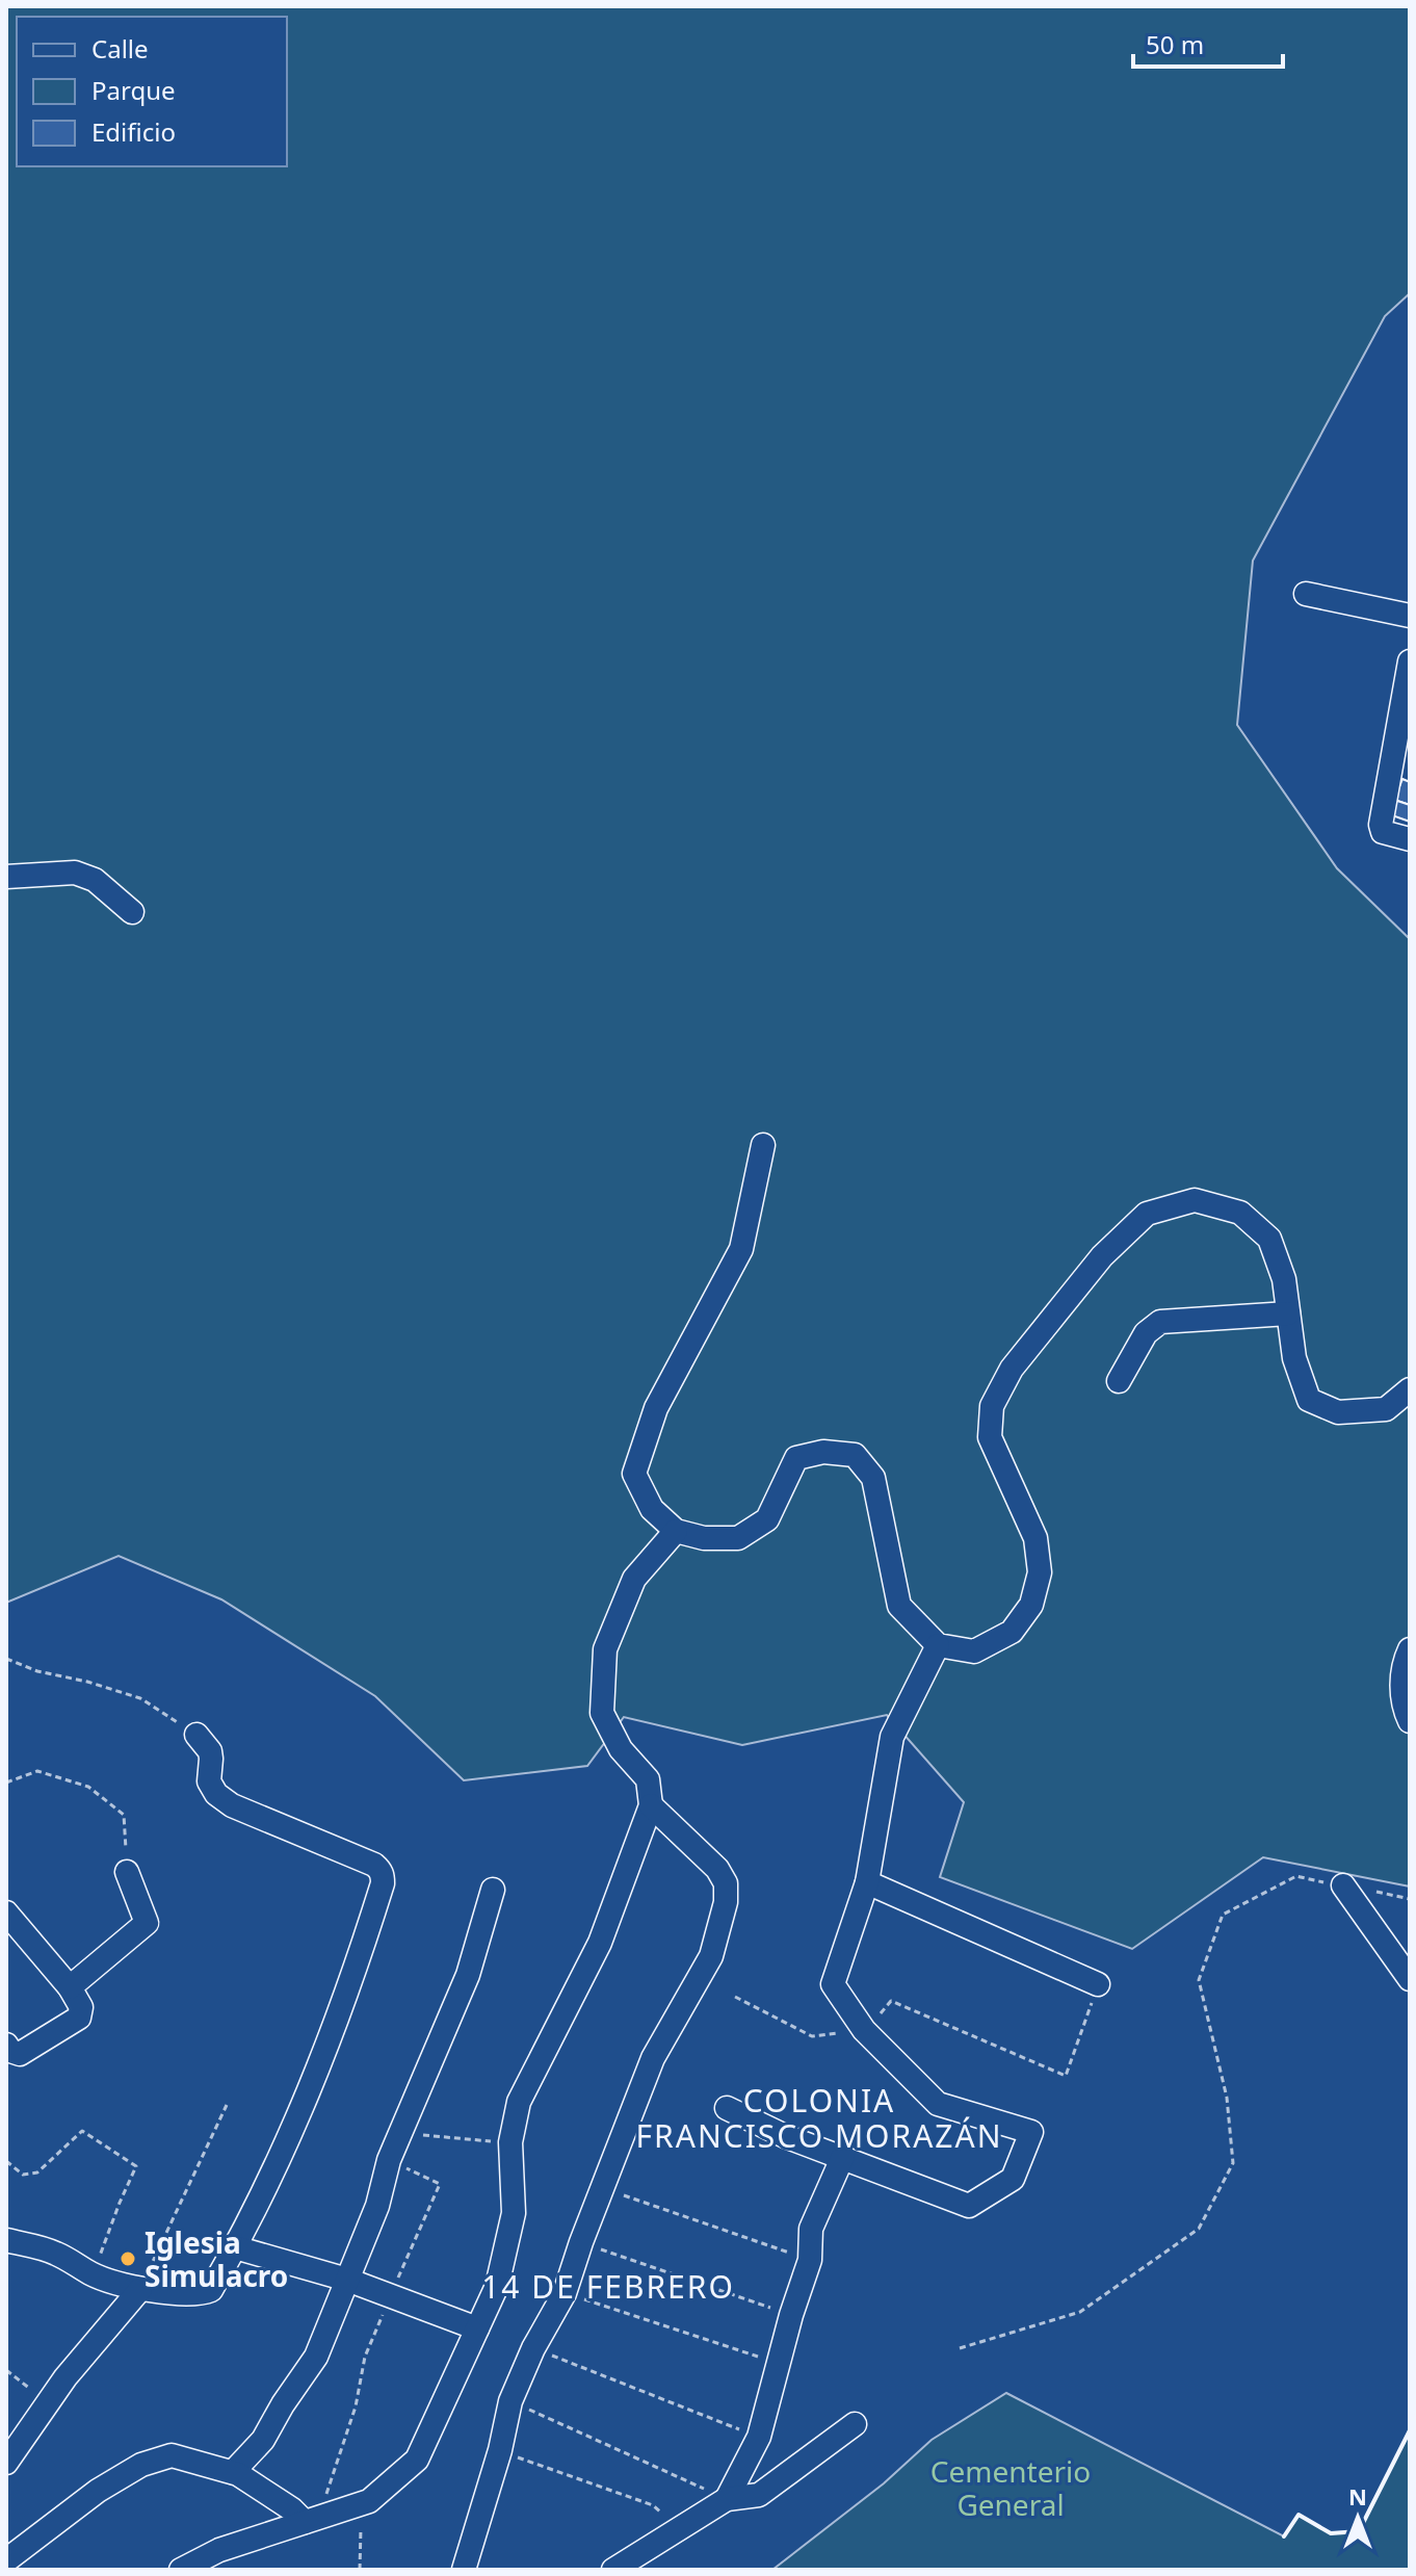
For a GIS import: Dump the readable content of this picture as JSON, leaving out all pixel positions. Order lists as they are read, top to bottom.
{
  "districts": ["COLONIA FRANCISCO MORAZÁN", "14 DE FEBRERO"],
  "parks": ["Cementerio General"],
  "places": ["Iglesia Simulacro"],
  "legend": ["Calle", "Parque", "Edificio"],
  "scale_bar": "50 m",
  "north": "top"
}
